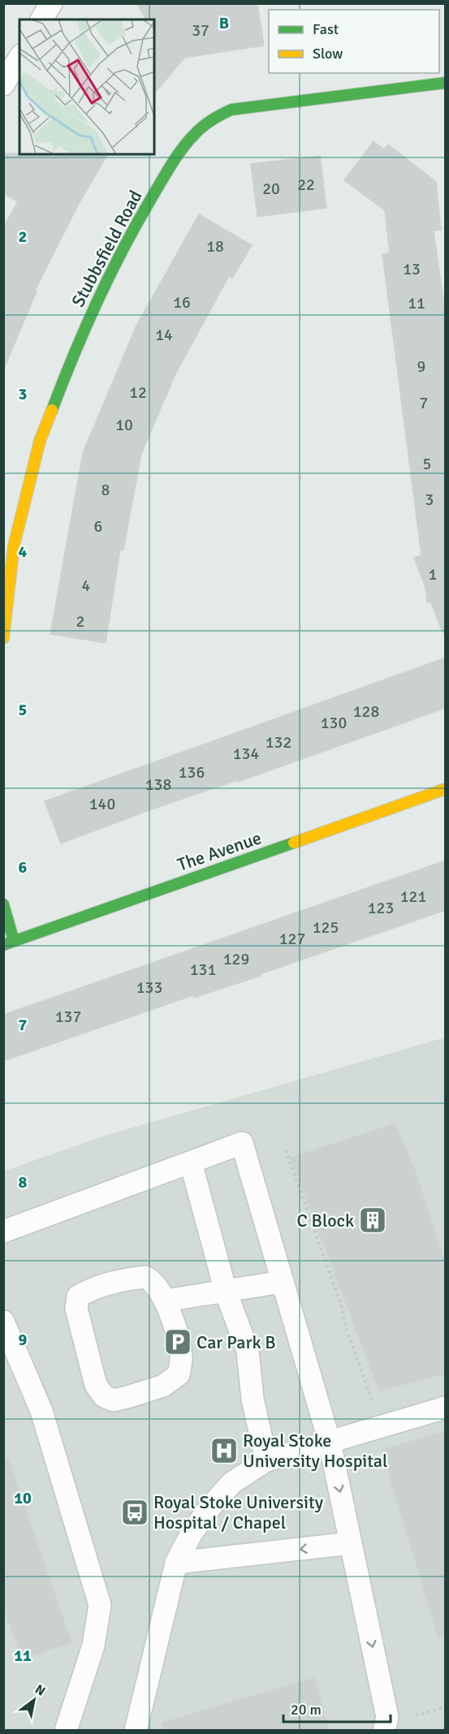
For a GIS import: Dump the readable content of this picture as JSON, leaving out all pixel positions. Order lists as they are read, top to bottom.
{
  "streets": {
    "street": ["Stubbsfield Road", "The Avenue"]
  },
  "places": {
    "building": ["C Block"],
    "parking": ["Car Park B"],
    "hospital": ["Royal Stoke University Hospital"],
    "bus stop": ["Royal Stoke University Hospital / Chapel"]
  },
  "house_numbers": [
    "37",
    "22",
    "20",
    "18",
    "13",
    "16",
    "11",
    "14",
    "9",
    "12",
    "7",
    "10",
    "5",
    "8",
    "3",
    "6",
    "1",
    "4",
    "2",
    "128",
    "130",
    "132",
    "134",
    "136",
    "138",
    "140",
    "121",
    "123",
    "125",
    "127",
    "129",
    "131",
    "133",
    "137"
  ],
  "legend": ["Fast", "Slow"],
  "scale_bar": "20 m",
  "north": "top right",
  "grid": {
    "columns": ["B"],
    "rows": [
      "2",
      "3",
      "4",
      "5",
      "6",
      "7",
      "8",
      "9",
      "10",
      "11"
    ]
  }
}
